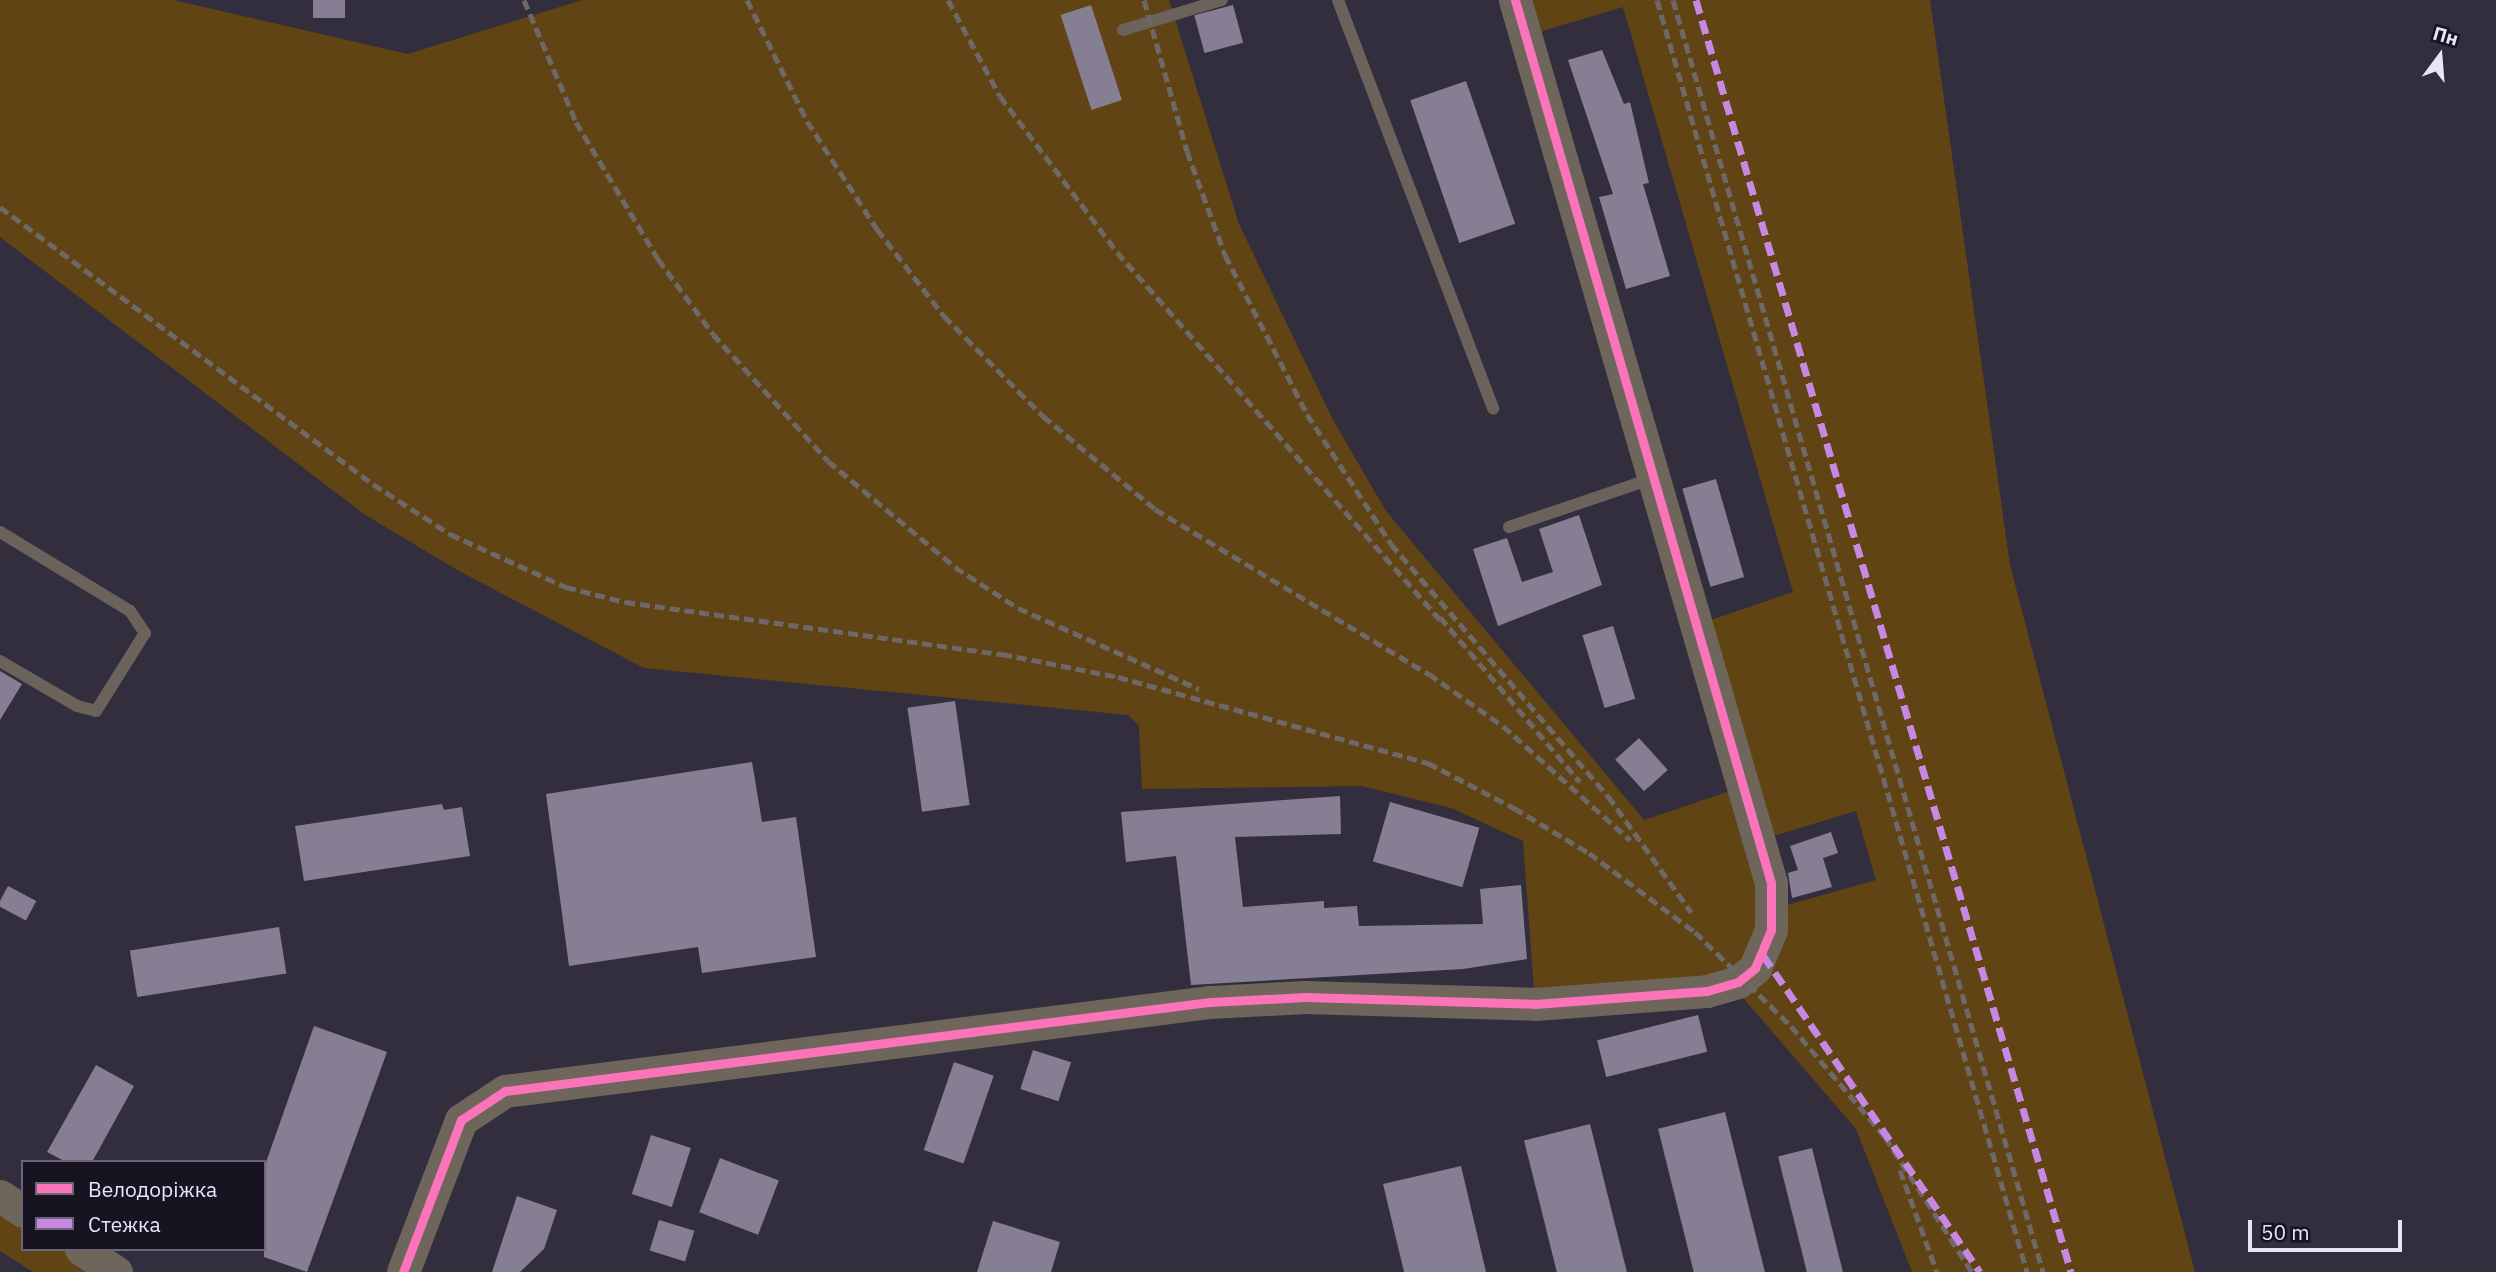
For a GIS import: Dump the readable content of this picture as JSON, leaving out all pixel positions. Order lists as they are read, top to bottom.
{
  "legend": ["Велодоріжка", "Стежка"],
  "scale_bar": "50 m",
  "north": "top"
}
